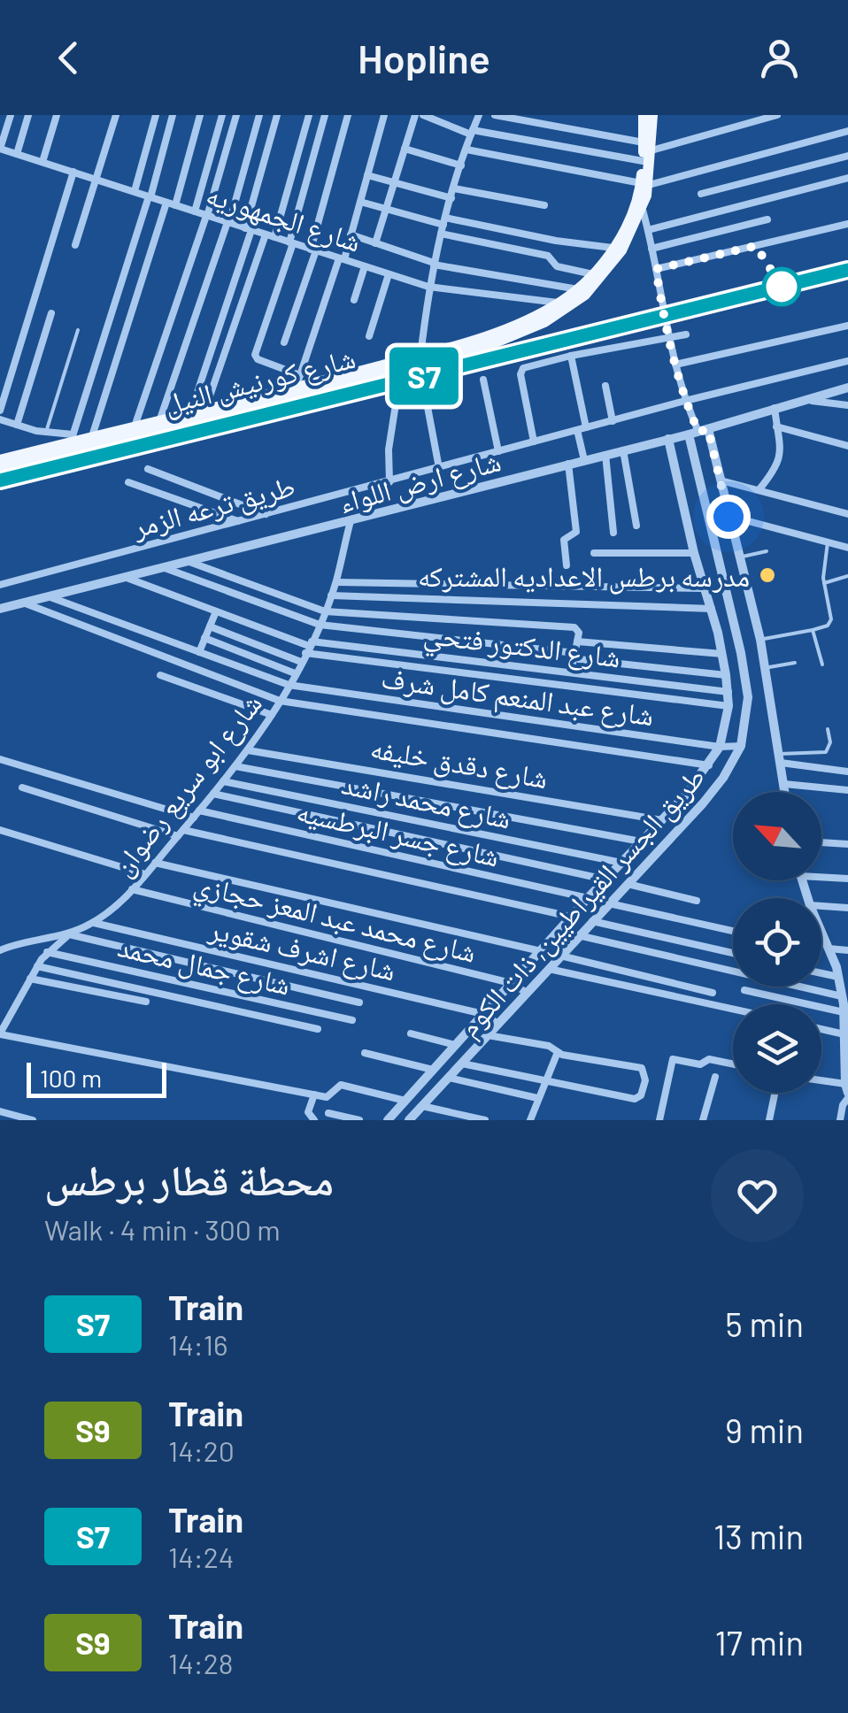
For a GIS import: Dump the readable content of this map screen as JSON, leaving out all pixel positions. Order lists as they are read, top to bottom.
{
  "streets": {
    "main road": ["شارع كورنيش النيل"],
    "street": [
      "شارع الجمهوريه",
      "شارع ارض اللواء",
      "طريق ترعه الزمر",
      "شارع الدكتور فتحي",
      "شارع عبد المنعم كامل شرف",
      "شارع دقدق خليفه",
      "شارع ابو سريع رضوان",
      "شارع محمد راشد",
      "شارع جسر البرطسيه",
      "طريق الجسر القيراطيين, ذات الكوم",
      "شارع محمد عبد المعز حجازي",
      "شارع اشرف شقوير",
      "شارع جمال محمد"
    ]
  },
  "crossings": [
    ["شارع الجمهوريه", "شارع كورنيش النيل"],
    ["شارع ارض اللواء", "شارع عبد المنعم كامل شرف"],
    ["شارع ارض اللواء", "شارع ابو سريع رضوان"],
    ["شارع ارض اللواء", "طريق الجسر القيراطيين, ذات الكوم"],
    ["شارع الدكتور فتحي", "شارع ابو سريع رضوان"],
    ["شارع الدكتور فتحي", "طريق الجسر القيراطيين, ذات الكوم"],
    ["شارع عبد المنعم كامل شرف", "شارع ابو سريع رضوان"],
    ["شارع عبد المنعم كامل شرف", "طريق الجسر القيراطيين, ذات الكوم"],
    ["شارع دقدق خليفه", "شارع ابو سريع رضوان"],
    ["شارع دقدق خليفه", "طريق الجسر القيراطيين, ذات الكوم"],
    ["شارع ابو سريع رضوان", "شارع محمد راشد"],
    ["شارع ابو سريع رضوان", "شارع جسر البرطسيه"],
    ["شارع ابو سريع رضوان", "شارع محمد عبد المعز حجازي"],
    ["شارع ابو سريع رضوان", "شارع اشرف شقوير"],
    ["شارع محمد راشد", "طريق الجسر القيراطيين, ذات الكوم"],
    ["شارع جسر البرطسيه", "طريق الجسر القيراطيين, ذات الكوم"],
    ["طريق الجسر القيراطيين, ذات الكوم", "شارع محمد عبد المعز حجازي"],
    ["طريق الجسر القيراطيين, ذات الكوم", "شارع اشرف شقوير"]
  ],
  "places": ["مدرسه برطس الاعداديه المشتركه"],
  "scale_bar": "100 m",
  "north": "top left",
  "page": {
    "header": "Hopline",
    "on_map": "S7",
    "scale": "100 m",
    "heading": ["محطة قطار برطس", "Walk · 4 min · 300 m"],
    "list": [
      {
        "mark": "S7",
        "name": "Train",
        "note": "14:16",
        "value": "5 min"
      },
      {
        "mark": "S9",
        "name": "Train",
        "note": "14:20",
        "value": "9 min"
      },
      {
        "mark": "S7",
        "name": "Train",
        "note": "14:24",
        "value": "13 min"
      },
      {
        "mark": "S9",
        "name": "Train",
        "note": "14:28",
        "value": "17 min"
      }
    ]
  }
}
